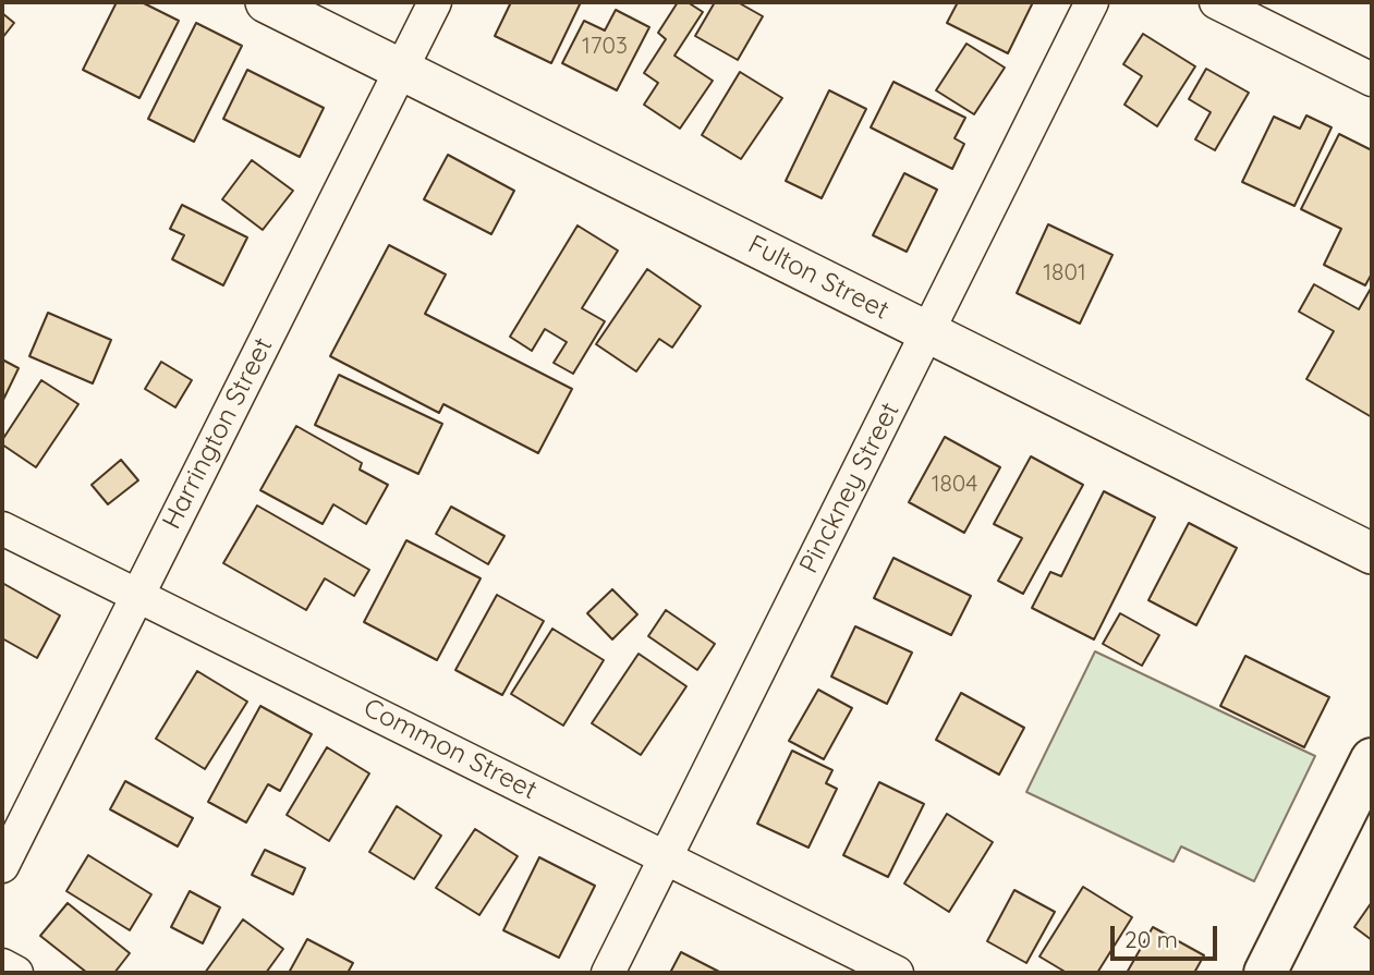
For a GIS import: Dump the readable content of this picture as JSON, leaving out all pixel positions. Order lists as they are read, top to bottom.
{
  "streets": {
    "street": [
      "Fulton Street",
      "Harrington Street",
      "Pinckney Street",
      "Common Street"
    ]
  },
  "crossings": [
    ["Fulton Street", "Harrington Street"],
    ["Fulton Street", "Pinckney Street"],
    ["Harrington Street", "Common Street"],
    ["Pinckney Street", "Common Street"]
  ],
  "house_numbers": ["1703", "1801", "1804"],
  "scale_bar": "20 m"
}
